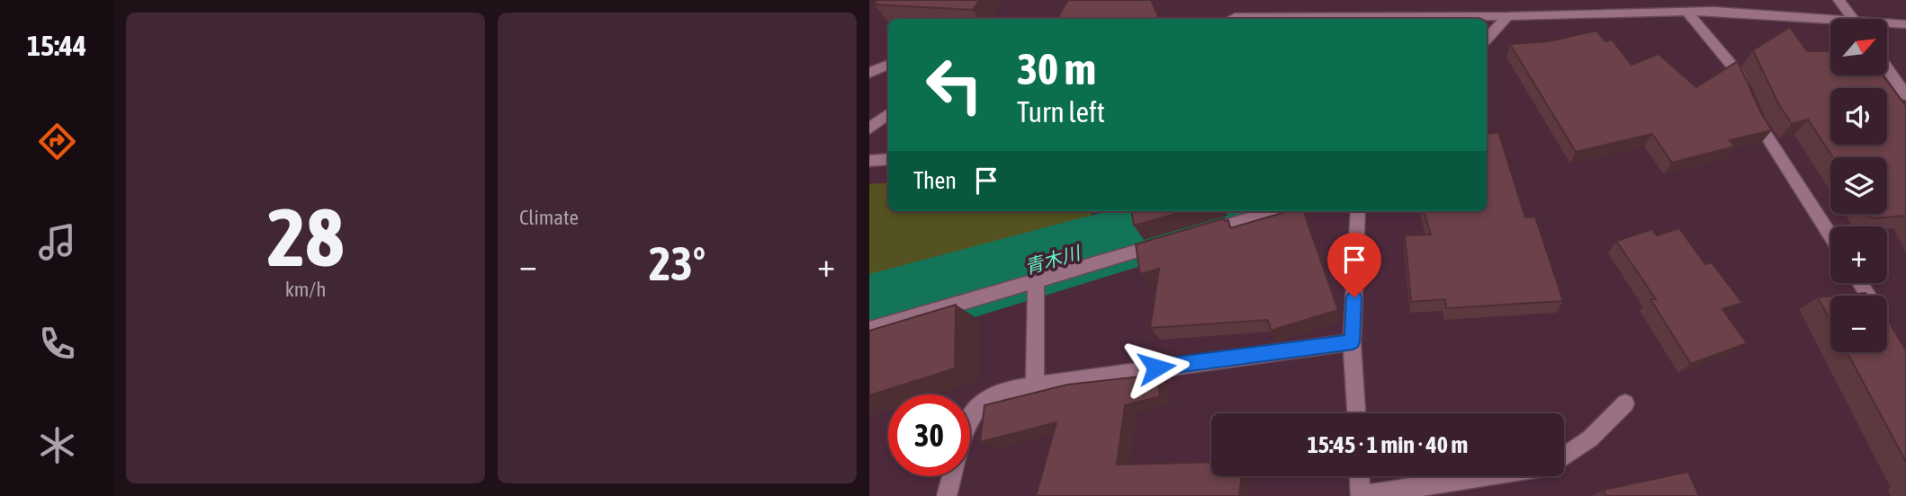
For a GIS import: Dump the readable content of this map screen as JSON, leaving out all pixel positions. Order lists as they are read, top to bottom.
{
  "water": ["青木川"],
  "north": "top right",
  "page": {
    "tabs": "15:44",
    "tile": [
      ["28", "km/h"],
      "Climate"
    ],
    "map_buttons": ["+", "−"],
    "turn": ["30 m", "Turn left"],
    "then": "Then",
    "heat": ["−", "23°", "+"],
    "limit": "30",
    "trip": "15:45 · 1 min · 40 m"
  }
}
